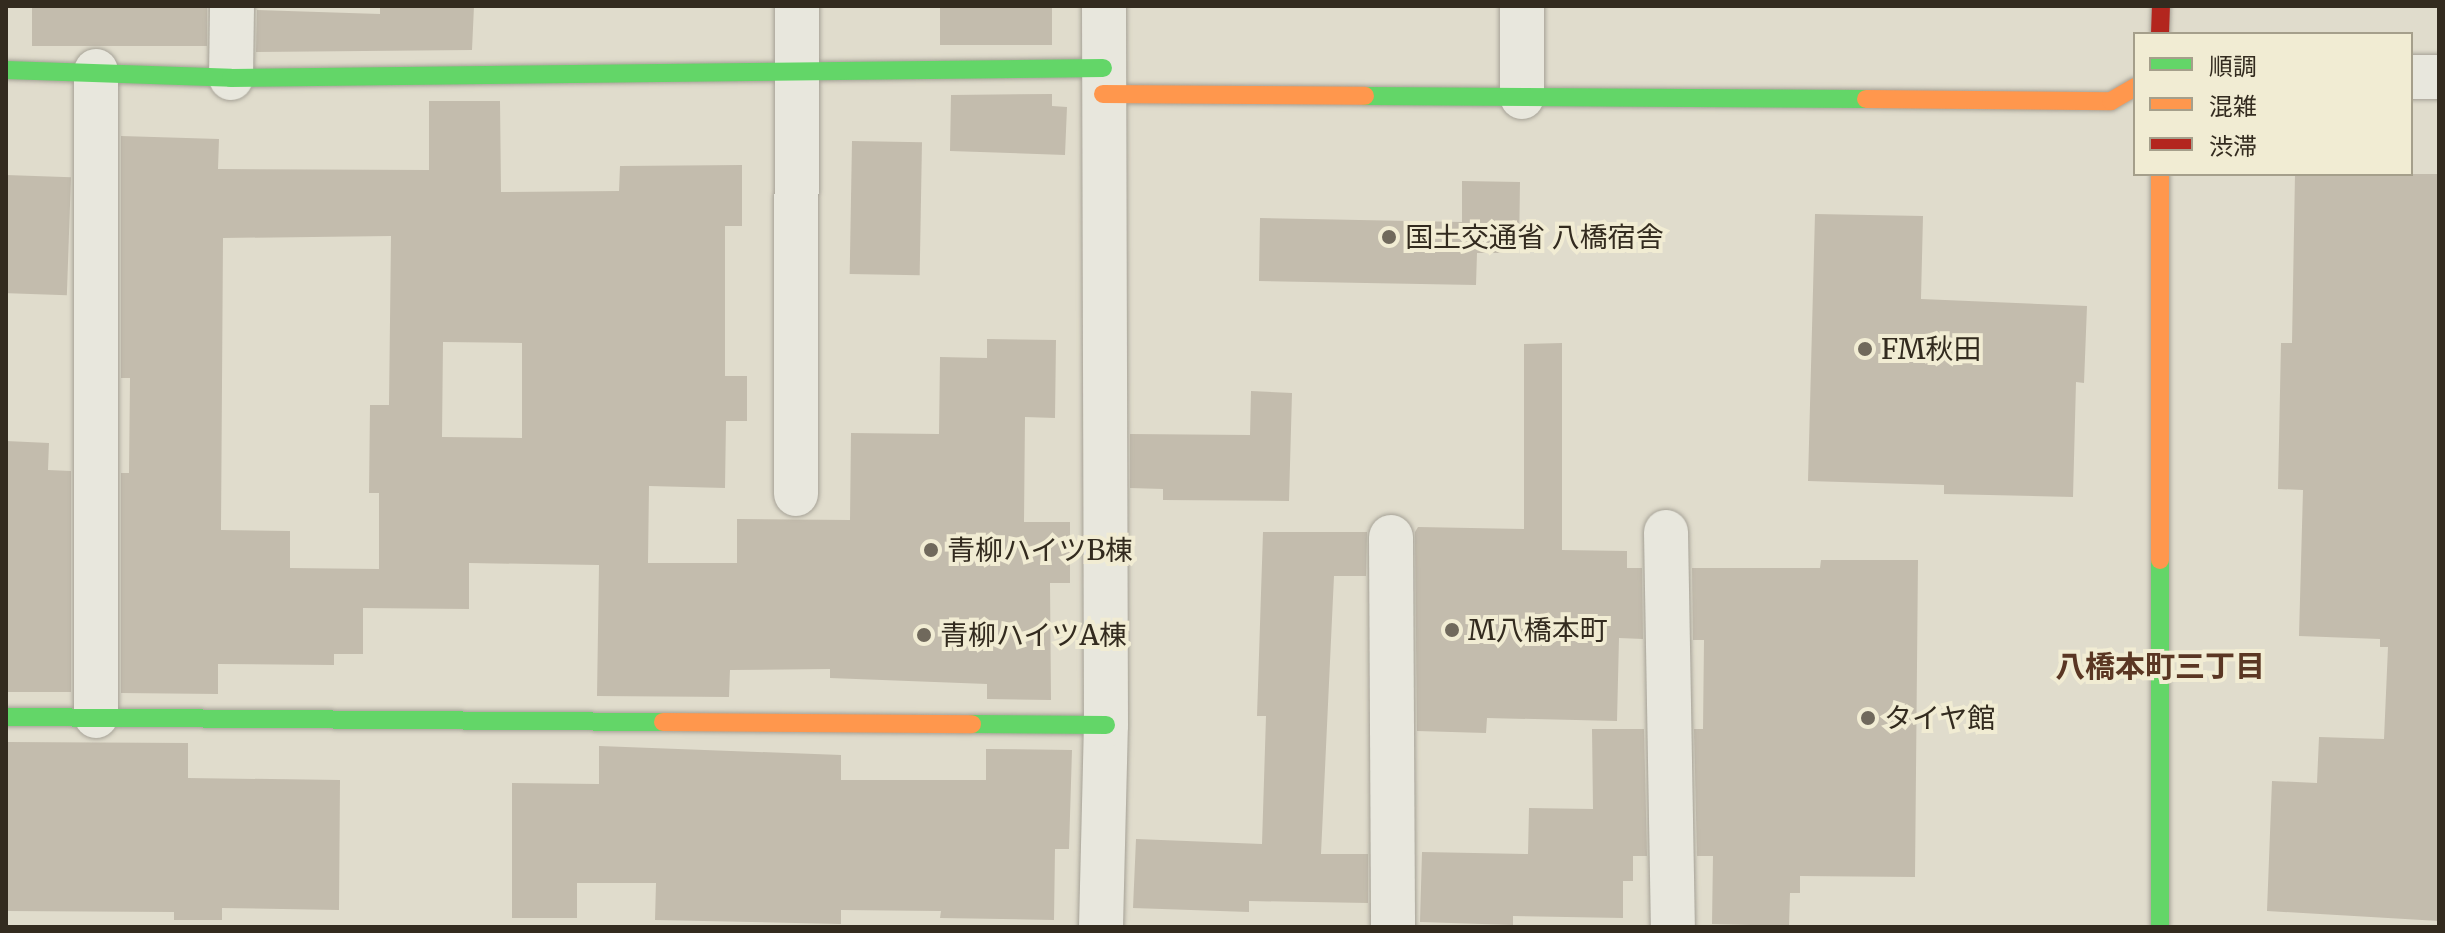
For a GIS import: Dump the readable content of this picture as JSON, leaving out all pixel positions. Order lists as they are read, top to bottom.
{
  "districts": ["八橋本町三丁目"],
  "places": [
    "国土交通省 八橋宿舎",
    "FM秋田",
    "青柳ハイツB棟",
    "M八橋本町",
    "青柳ハイツA棟",
    "タイヤ館"
  ],
  "legend": ["順調", "混雑", "渋滞"]
}
